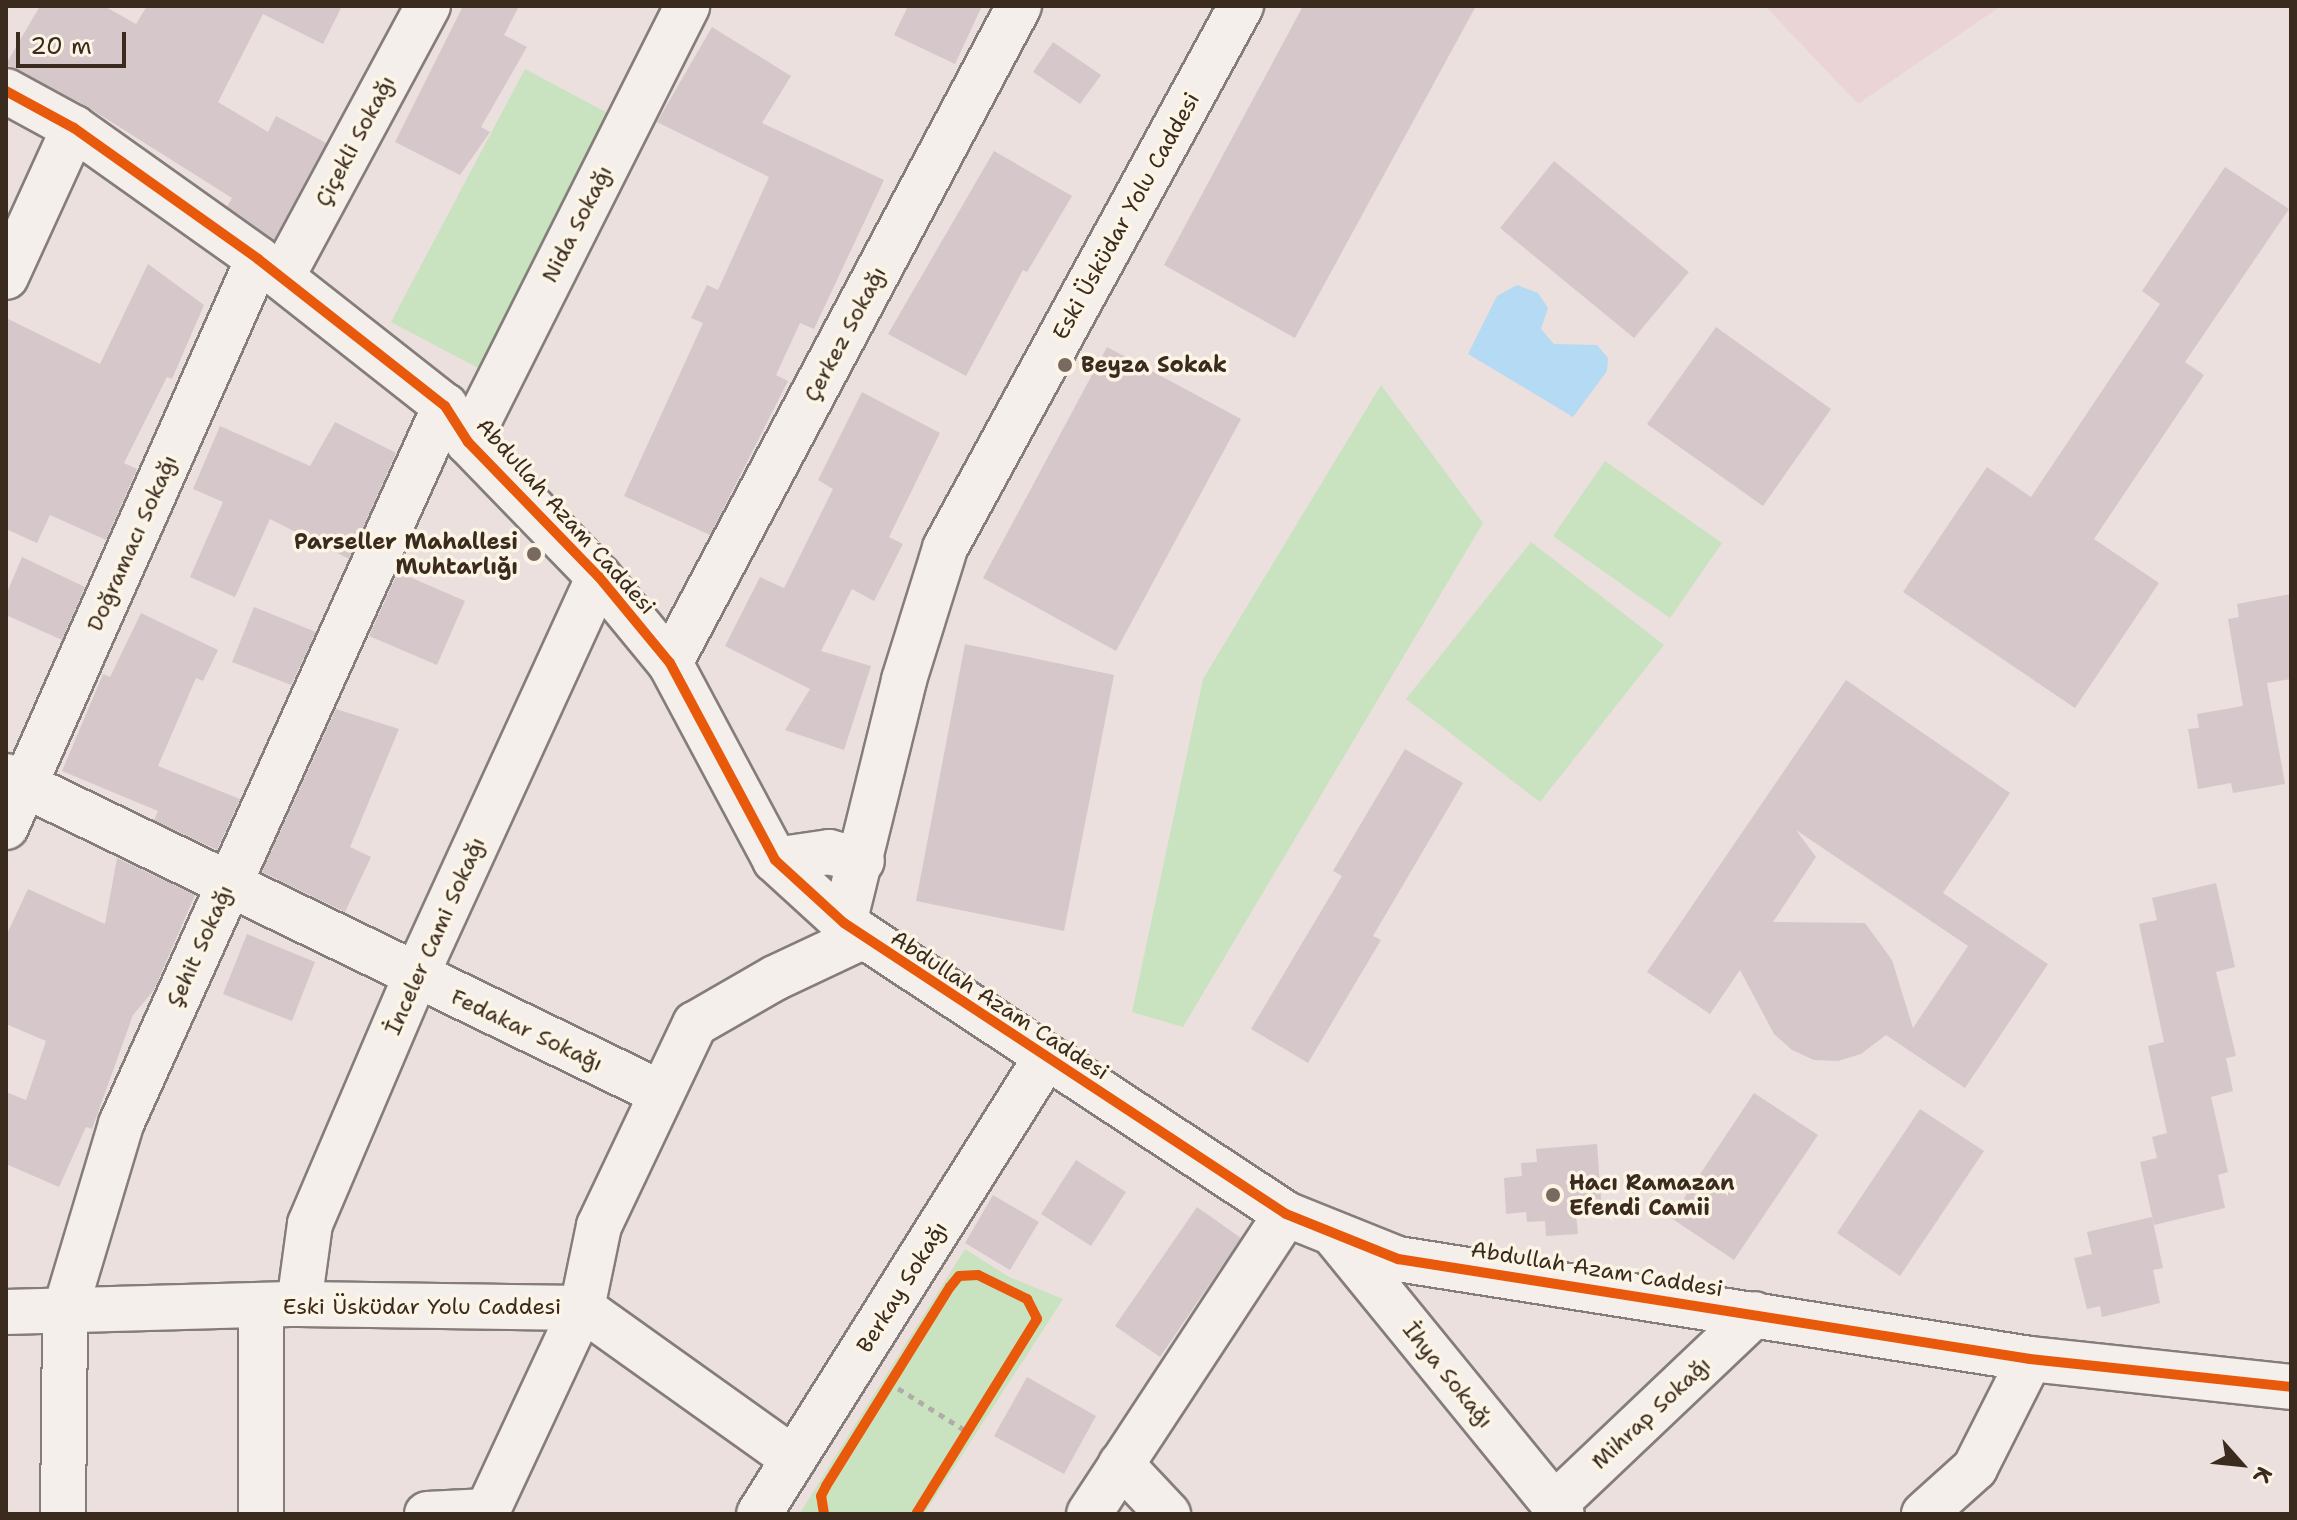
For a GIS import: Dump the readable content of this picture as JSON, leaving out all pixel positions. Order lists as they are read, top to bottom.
{
  "streets": {
    "street": [
      "Çiçekli Sokağı",
      "Eski Üsküdar Yolu Caddesi",
      "Nida Sokağı",
      "Çerkez Sokağı",
      "Abdullah Azam Caddesi",
      "Doğramacı Sokağı",
      "İnceler Cami Sokağı",
      "Şehit Sokağı",
      "Fedakar Sokağı",
      "Berkay Sokağı",
      "İhya Sokağı",
      "Mihrap Sokağı"
    ]
  },
  "crossings": [
    ["Çiçekli Sokağı", "Abdullah Azam Caddesi"],
    ["Çiçekli Sokağı", "Doğramacı Sokağı"],
    ["Eski Üsküdar Yolu Caddesi", "Abdullah Azam Caddesi"],
    ["Eski Üsküdar Yolu Caddesi", "İnceler Cami Sokağı"],
    ["Eski Üsküdar Yolu Caddesi", "Şehit Sokağı"],
    ["Eski Üsküdar Yolu Caddesi", "Fedakar Sokağı"],
    ["Nida Sokağı", "Abdullah Azam Caddesi"],
    ["Çerkez Sokağı", "Abdullah Azam Caddesi"],
    ["Abdullah Azam Caddesi", "Doğramacı Sokağı"],
    ["Abdullah Azam Caddesi", "İnceler Cami Sokağı"],
    ["Abdullah Azam Caddesi", "Şehit Sokağı"],
    ["Abdullah Azam Caddesi", "Berkay Sokağı"],
    ["Abdullah Azam Caddesi", "İhya Sokağı"],
    ["Abdullah Azam Caddesi", "Mihrap Sokağı"],
    ["Doğramacı Sokağı", "Fedakar Sokağı"],
    ["İnceler Cami Sokağı", "Fedakar Sokağı"],
    ["Şehit Sokağı", "Fedakar Sokağı"],
    ["İhya Sokağı", "Mihrap Sokağı"]
  ],
  "places": ["Beyza Sokak", "Parseller Mahallesi Muhtarlığı", "Hacı Ramazan Efendi Camii"],
  "scale_bar": "20 m",
  "north": "bottom right"
}
